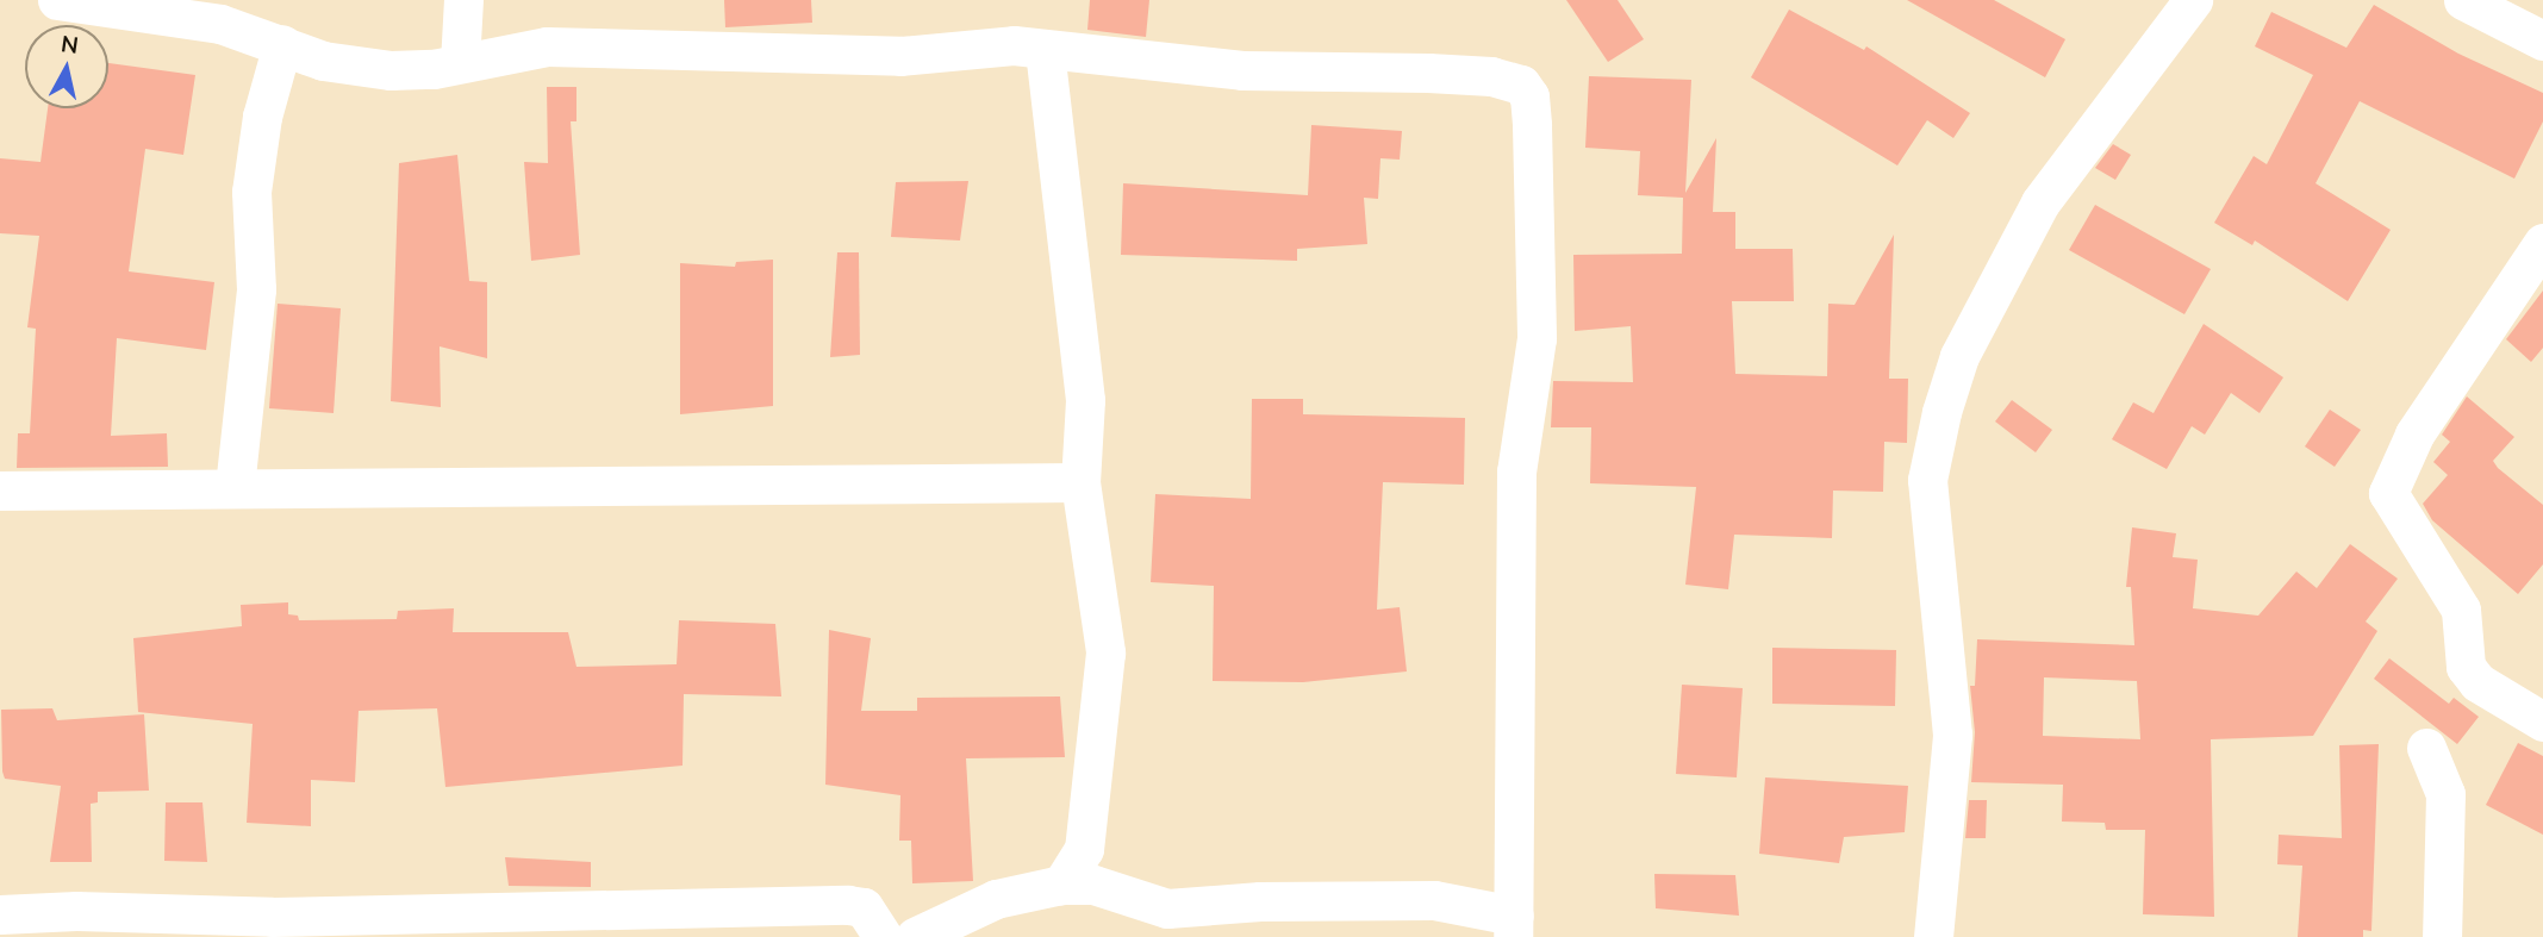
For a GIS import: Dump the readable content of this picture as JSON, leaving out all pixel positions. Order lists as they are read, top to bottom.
{
  "north": "top"
}
